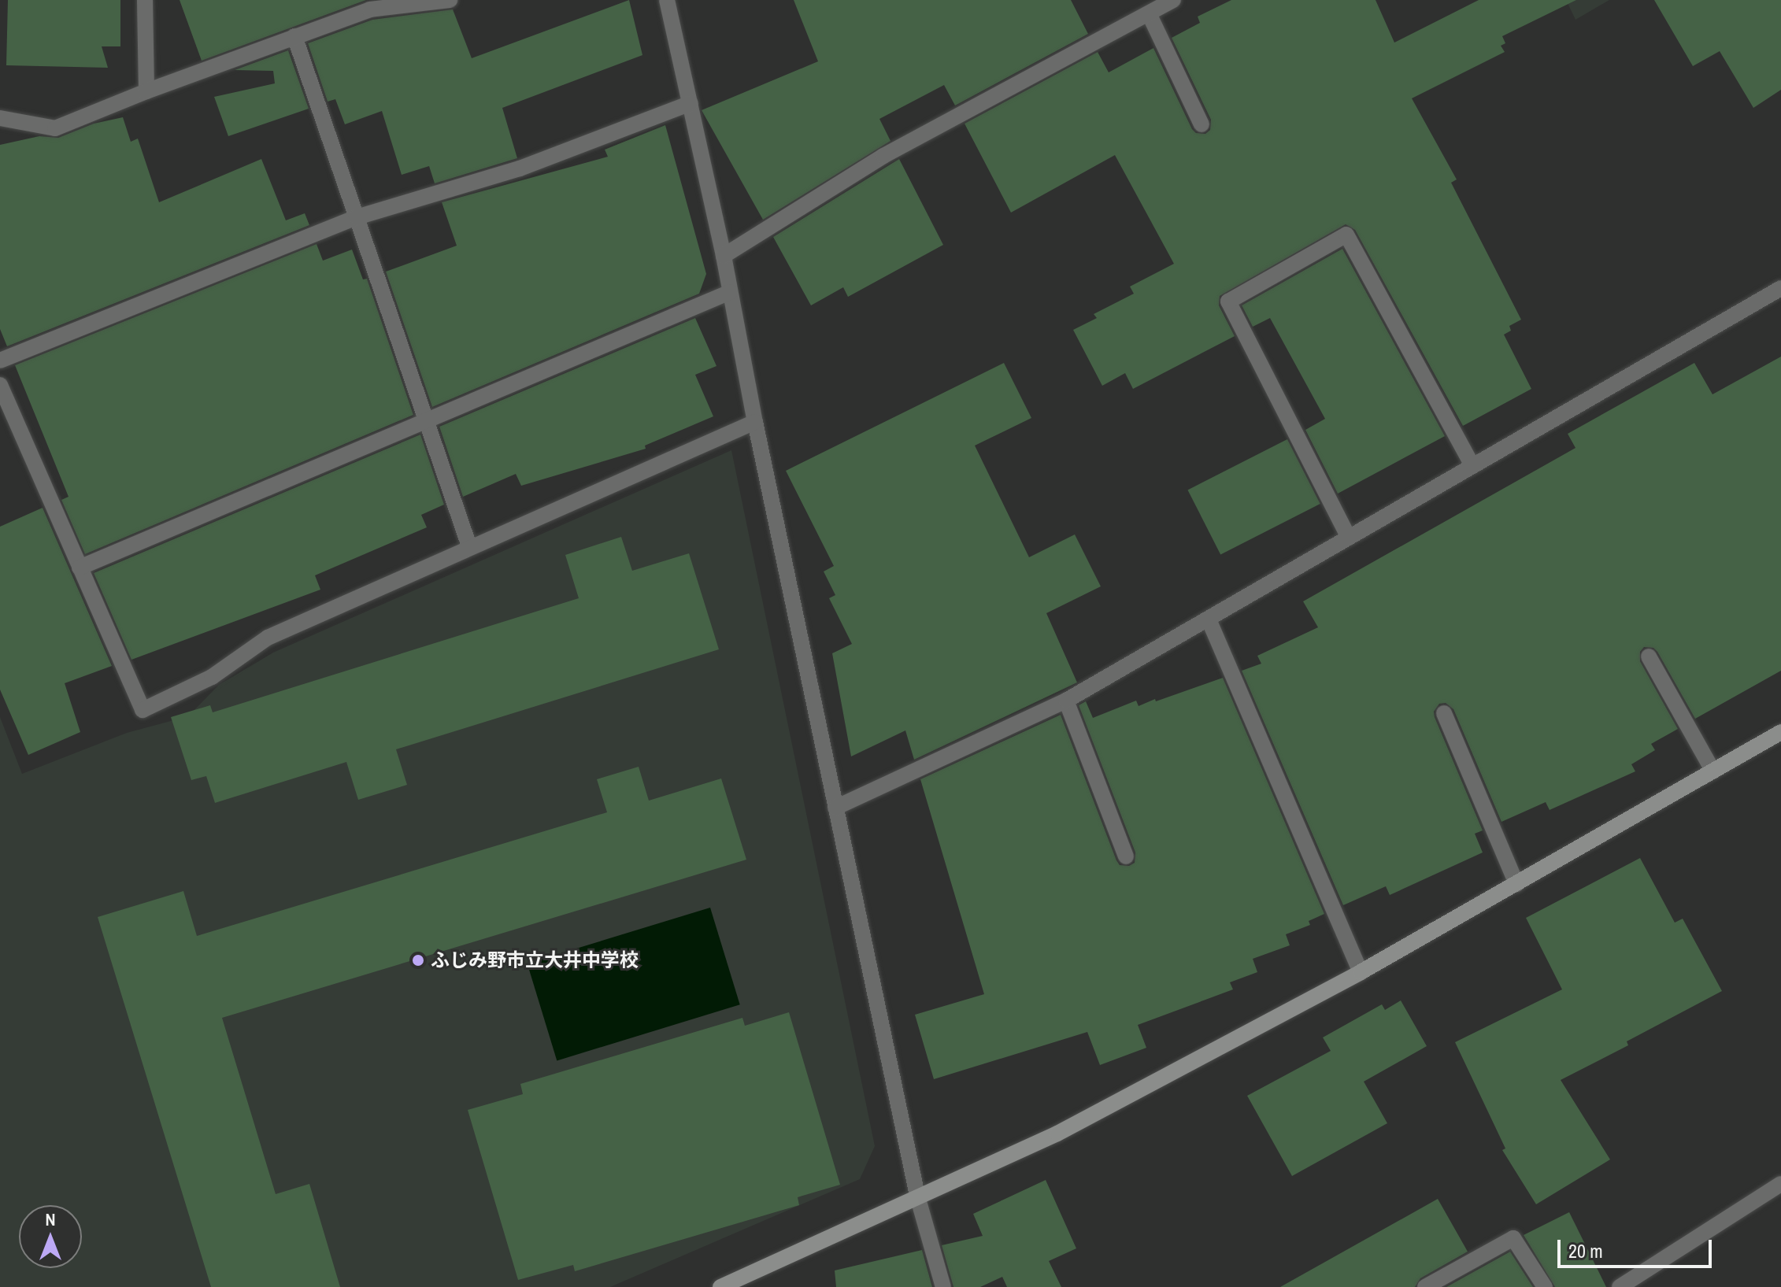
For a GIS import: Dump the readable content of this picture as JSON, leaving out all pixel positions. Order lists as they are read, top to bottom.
{
  "places": ["ふじみ野市立大井中学校"],
  "scale_bar": "20 m",
  "north": "top"
}
